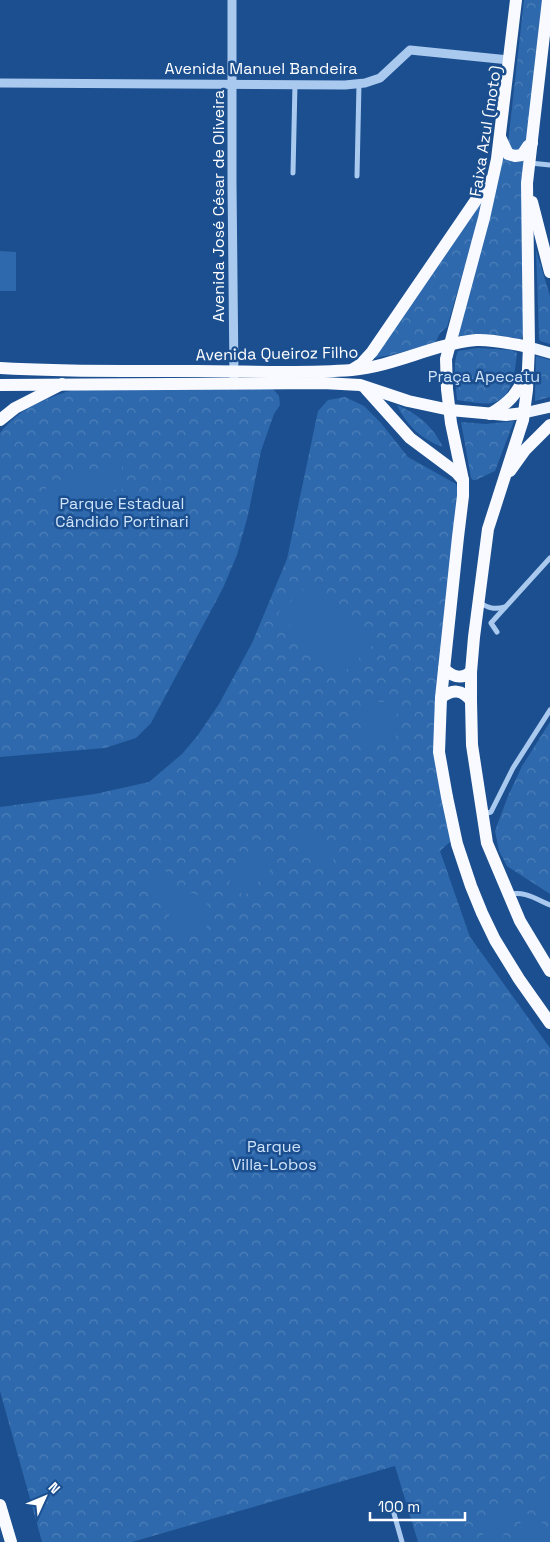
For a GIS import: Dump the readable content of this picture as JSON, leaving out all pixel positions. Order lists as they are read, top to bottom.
{
  "streets": {
    "highway": ["Avenida Queiroz Filho"],
    "street": ["Avenida Manuel Bandeira", "Faixa Azul (moto)", "Avenida José César de Oliveira"]
  },
  "crossings": [
    ["Avenida Manuel Bandeira", "Avenida José César de Oliveira"],
    ["Avenida José César de Oliveira", "Avenida Queiroz Filho"]
  ],
  "parks": ["Praça Apecatu", "Parque Estadual Cândido Portinari", "Parque Villa-Lobos"],
  "scale_bar": "100 m",
  "north": "top right"
}
